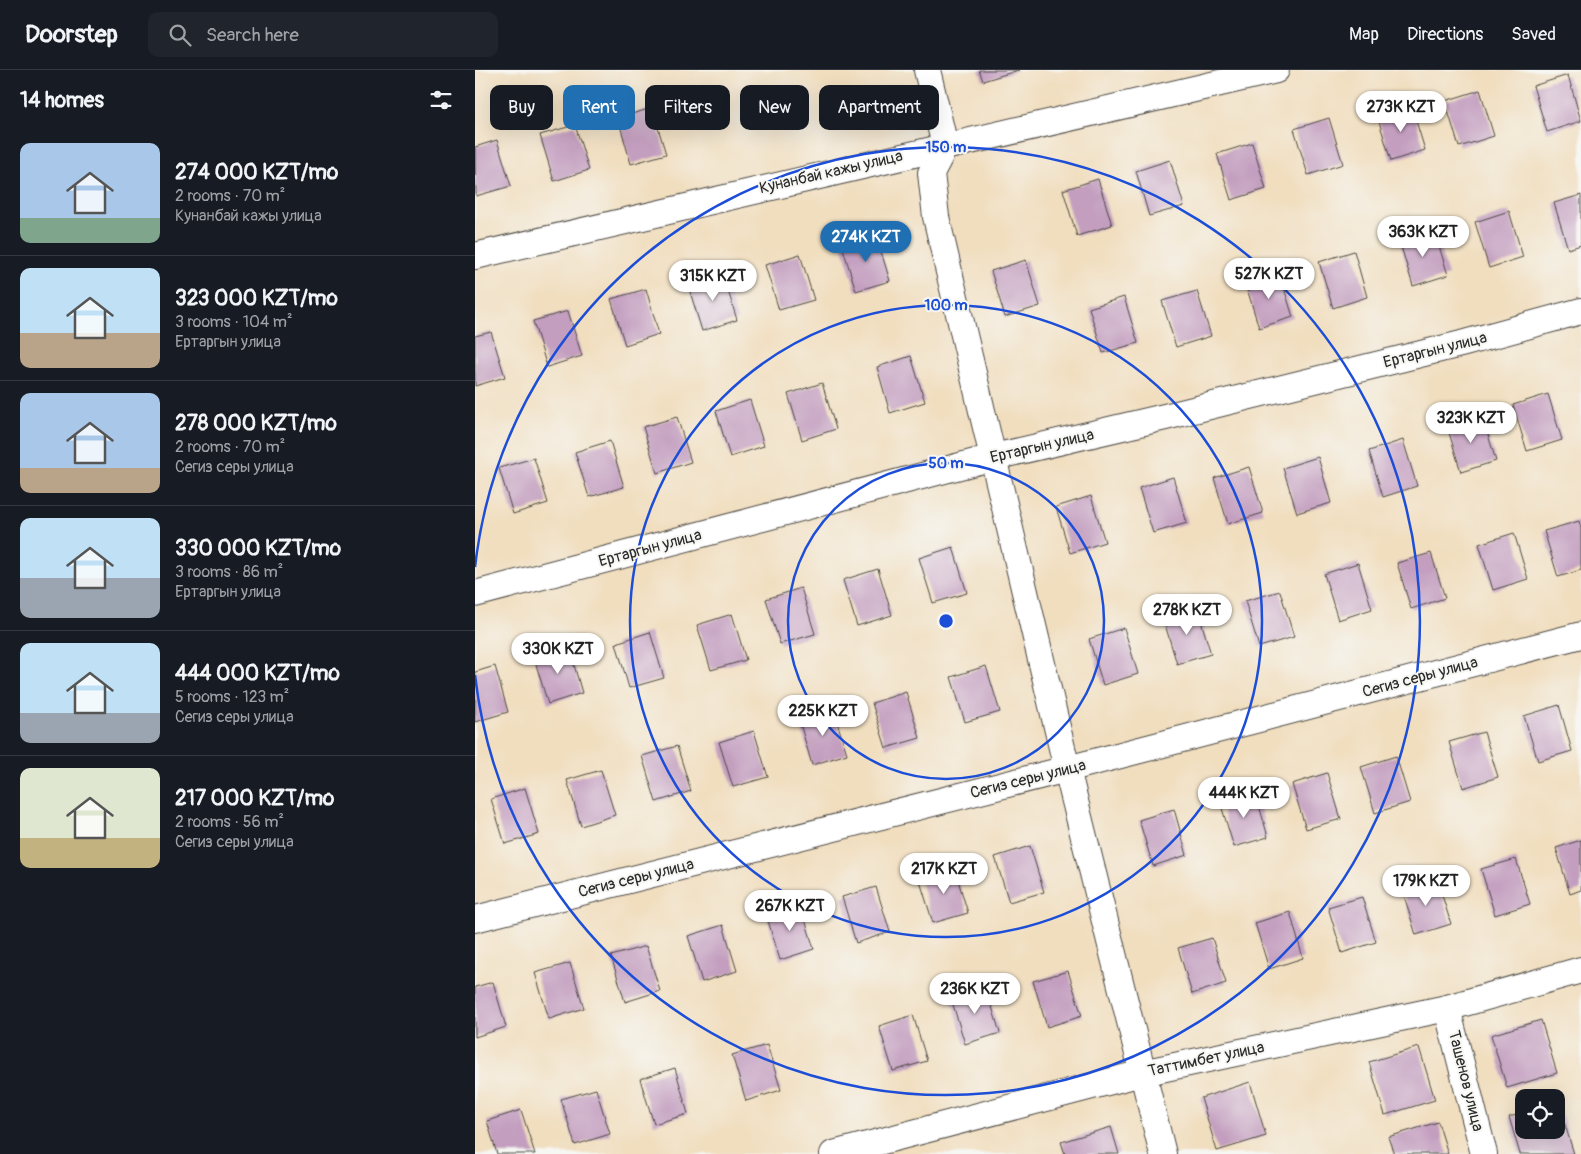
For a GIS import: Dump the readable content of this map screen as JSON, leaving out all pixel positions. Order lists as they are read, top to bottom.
{
  "streets": {
    "street": [
      "Кунанбай кажы улица",
      "Ертаргын улица",
      "Сегиз серы улица",
      "Таттимбет улица",
      "Ташенов улица"
    ]
  },
  "crossings": [
    ["Таттимбет улица", "Ташенов улица"]
  ],
  "page": {
    "header": "Doorstep",
    "search": "Search here",
    "nav": ["Map", "Directions", "Saved"],
    "heading": "14 homes",
    "chip": [
      "Buy",
      "Rent",
      "Filters",
      "New",
      "Apartment"
    ],
    "price": [
      "273K KZT",
      "363K KZT",
      "274K KZT",
      "527K KZT",
      "315K KZT",
      "323K KZT",
      "278K KZT",
      "330K KZT",
      "225K KZT",
      "444K KZT",
      "217K KZT",
      "179K KZT",
      "267K KZT",
      "236K KZT"
    ],
    "list": [
      {
        "name": "274 000 KZT/mo",
        "note": "2 rooms · 70 m² · Кунанбай кажы улица"
      },
      {
        "name": "323 000 KZT/mo",
        "note": "3 rooms · 104 m² · Ертаргын улица"
      },
      {
        "name": "278 000 KZT/mo",
        "note": "2 rooms · 70 m² · Сегиз серы улица"
      },
      {
        "name": "330 000 KZT/mo",
        "note": "3 rooms · 86 m² · Ертаргын улица"
      },
      {
        "name": "444 000 KZT/mo",
        "note": "5 rooms · 123 m² · Сегиз серы улица"
      },
      {
        "name": "217 000 KZT/mo",
        "note": "2 rooms · 56 m² · Сегиз серы улица"
      }
    ]
  },
  "rings": ["150 m", "100 m", "50 m"]
}
